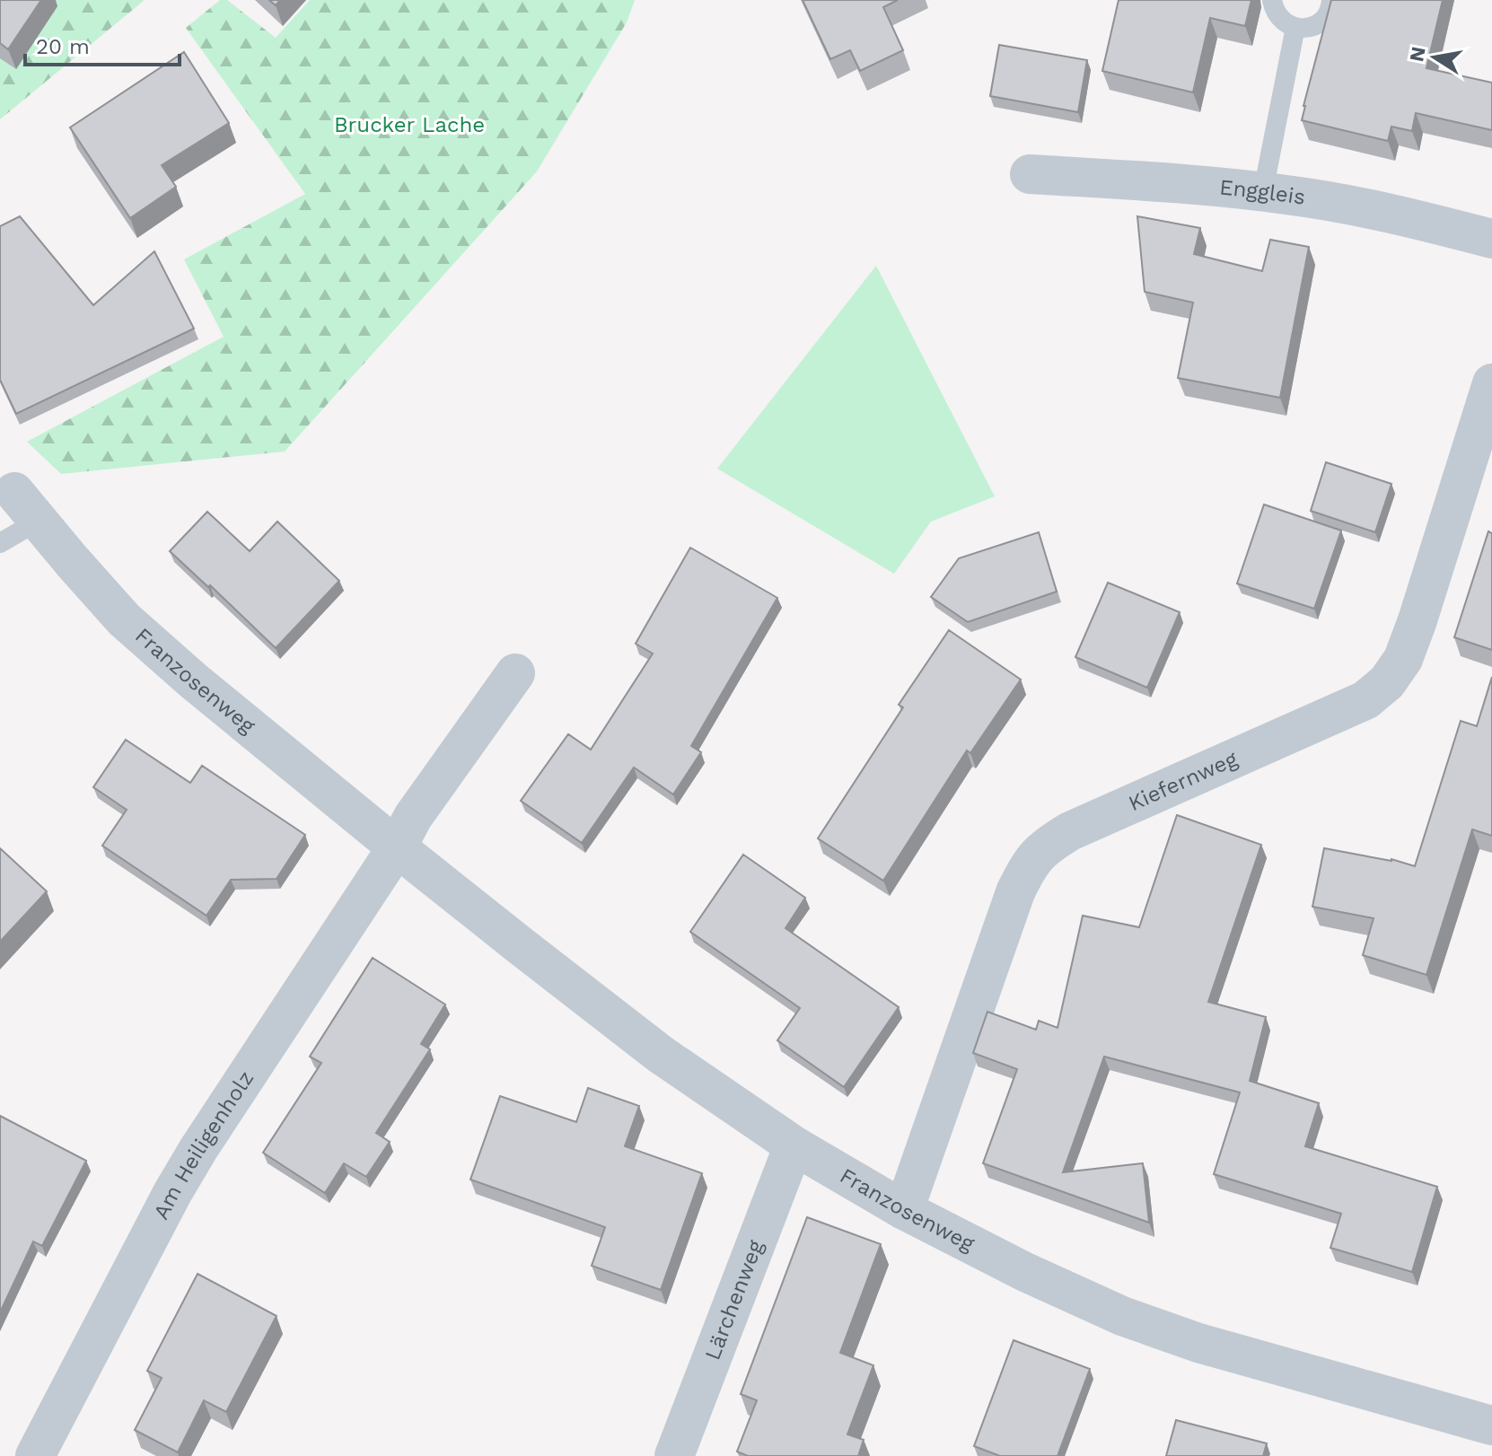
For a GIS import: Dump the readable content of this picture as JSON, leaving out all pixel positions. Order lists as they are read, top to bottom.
{
  "streets": {
    "street": [
      "Enggleis",
      "Franzosenweg",
      "Kiefernweg",
      "Am Heiligenholz",
      "Lärchenweg"
    ]
  },
  "crossings": [
    ["Franzosenweg", "Kiefernweg"],
    ["Franzosenweg", "Am Heiligenholz"],
    ["Franzosenweg", "Lärchenweg"]
  ],
  "parks": ["Brucker Lache"],
  "scale_bar": "20 m",
  "north": "left"
}
